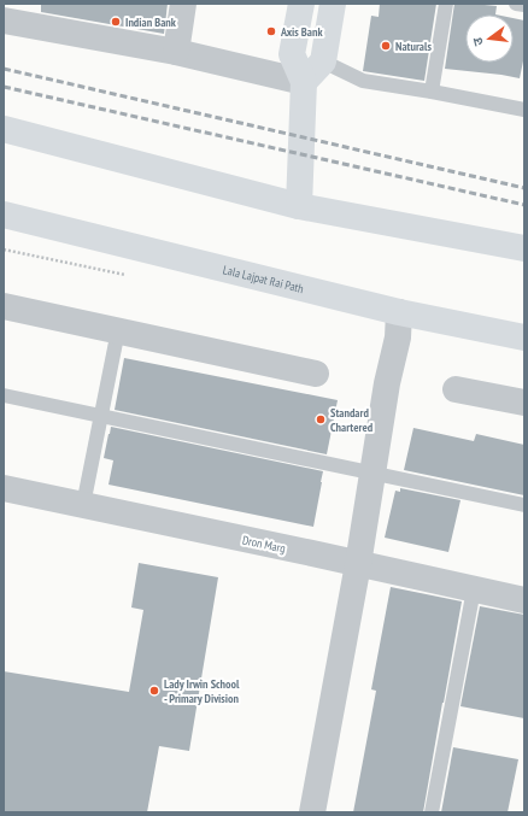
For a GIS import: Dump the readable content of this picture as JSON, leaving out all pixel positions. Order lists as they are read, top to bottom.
{
  "streets": {
    "main road": ["Lala Lajpat Rai Path"],
    "street": ["Dron Marg"]
  },
  "places": [
    "Indian Bank",
    "Axis Bank",
    "Naturals",
    "Standard Chartered",
    "Lady Irwin School - Primary Division"
  ],
  "north": "left"
}
